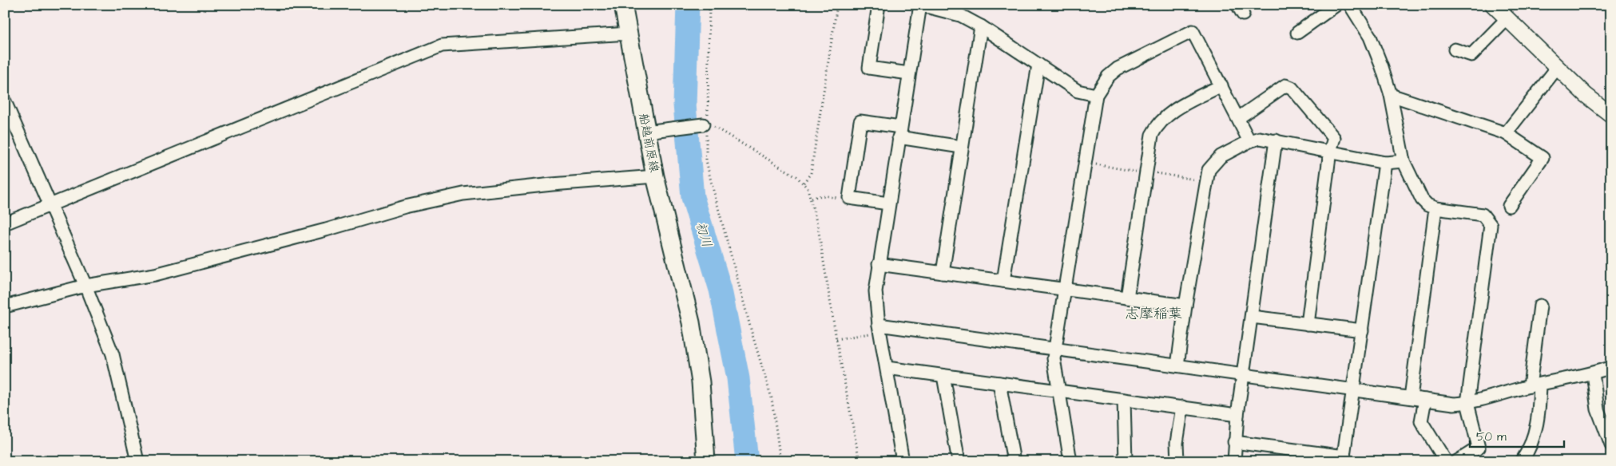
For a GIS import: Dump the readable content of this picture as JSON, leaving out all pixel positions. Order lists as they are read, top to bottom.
{
  "streets": {
    "main road": ["船越前原線"]
  },
  "districts": ["志摩稲葉"],
  "water": ["初川"],
  "scale_bar": "50 m"
}
